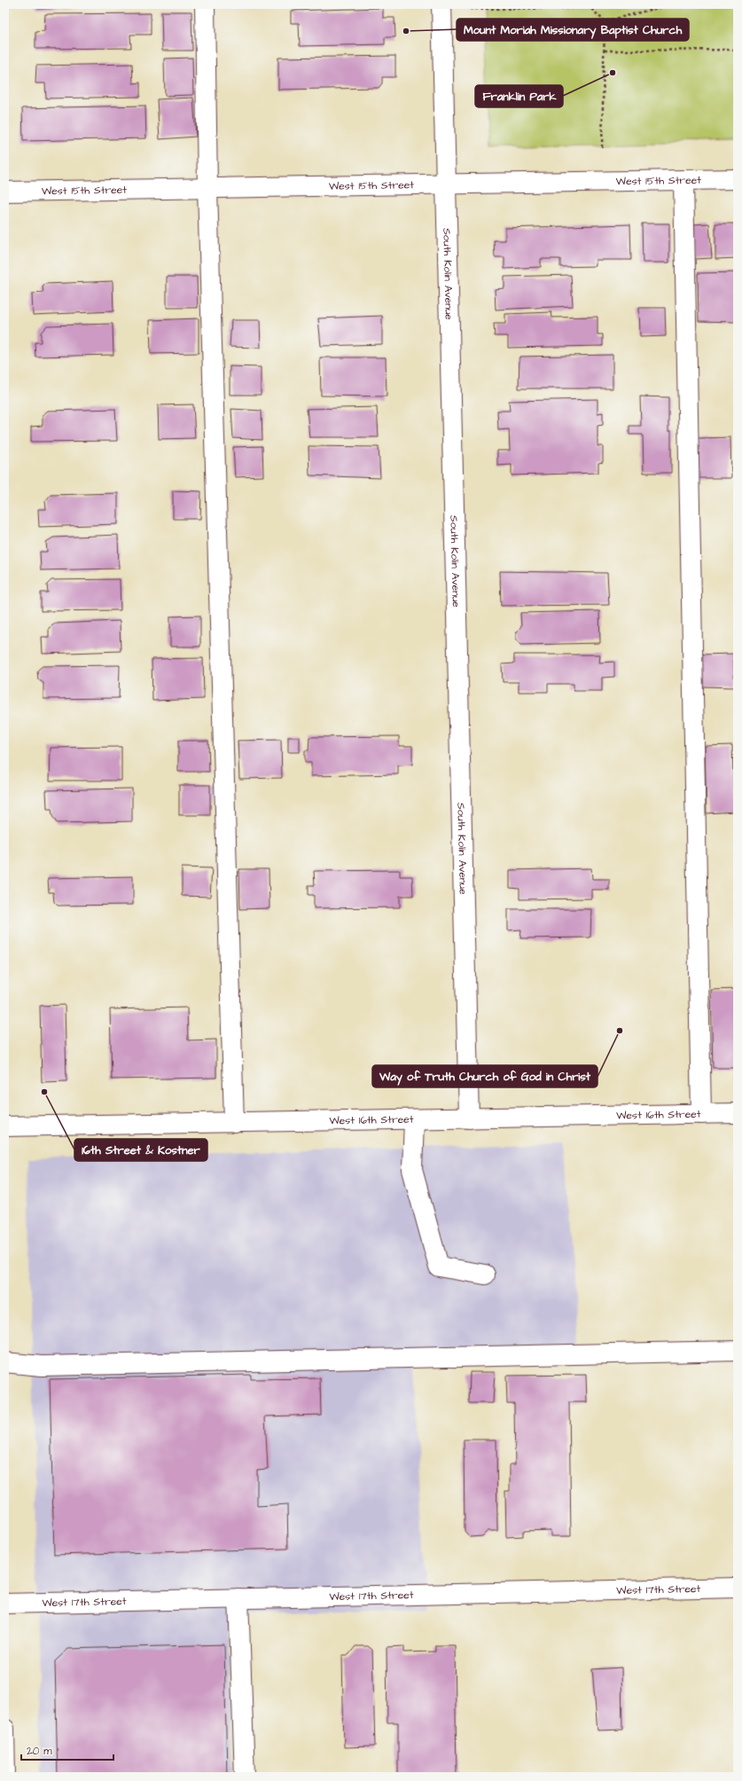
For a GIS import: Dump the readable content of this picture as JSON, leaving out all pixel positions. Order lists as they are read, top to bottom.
{
  "streets": {
    "street": [
      "West 15th Street",
      "South Kolin Avenue",
      "West 16th Street",
      "West 17th Street"
    ]
  },
  "crossings": [
    ["West 15th Street", "South Kolin Avenue"],
    ["South Kolin Avenue", "West 16th Street"]
  ],
  "places": [
    "Mount Moriah Missionary Baptist Church",
    "Franklin Park",
    "Way of Truth Church of God in Christ",
    "16th Street & Kostner"
  ],
  "scale_bar": "20 m"
}
